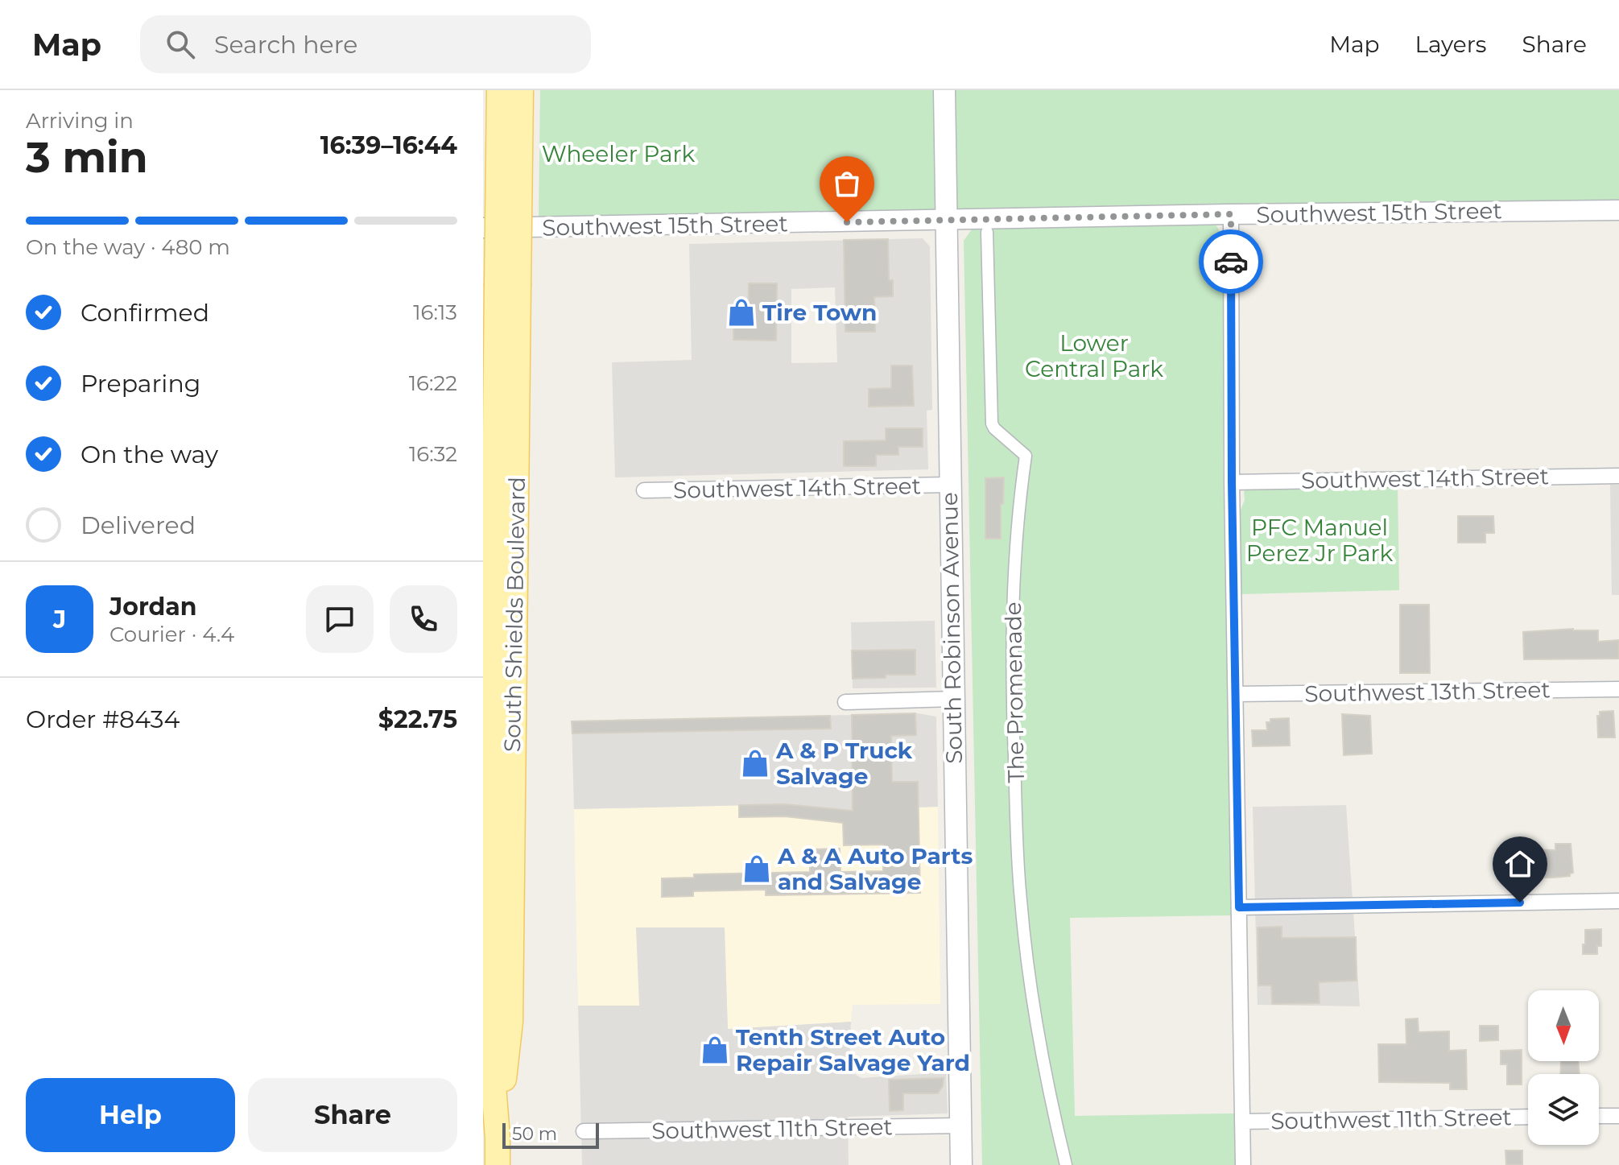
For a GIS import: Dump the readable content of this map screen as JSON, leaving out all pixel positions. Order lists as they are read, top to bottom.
{
  "streets": {
    "main road": ["South Shields Boulevard", "South Robinson Avenue"],
    "street": [
      "Southwest 15th Street",
      "Southwest 14th Street",
      "Southwest 13th Street",
      "The Promenade",
      "Southwest 11th Street"
    ]
  },
  "crossings": [
    ["Southwest 15th Street", "South Robinson Avenue"],
    ["Southwest 14th Street", "South Robinson Avenue"],
    ["South Robinson Avenue", "Southwest 11th Street"]
  ],
  "parks": ["Wheeler Park", "Lower Central Park", "PFC Manuel Perez Jr Park"],
  "places": {
    "shop": [
      "Tire Town",
      "A & P Truck Salvage",
      "A & A Auto Parts and Salvage",
      "Tenth Street Auto Repair Salvage Yard"
    ]
  },
  "scale_bar": "50 m",
  "north": "bottom",
  "page": {
    "header": "Map",
    "search": "Search here",
    "nav": ["Map", "Layers", "Share"],
    "heading": ["3 min", "Arriving in", "16:39–16:44"],
    "panel": [
      "Jordan",
      "Courier · 4.4",
      "Order #8434",
      "$22.75"
    ],
    "bar": "On the way · 480 m",
    "list": [
      ["Confirmed", "16:13"],
      ["Preparing", "16:22"],
      ["On the way", "16:32"],
      "Delivered"
    ],
    "round": "J",
    "buttons": ["Help", "Share"],
    "scale": "50 m"
  }
}
